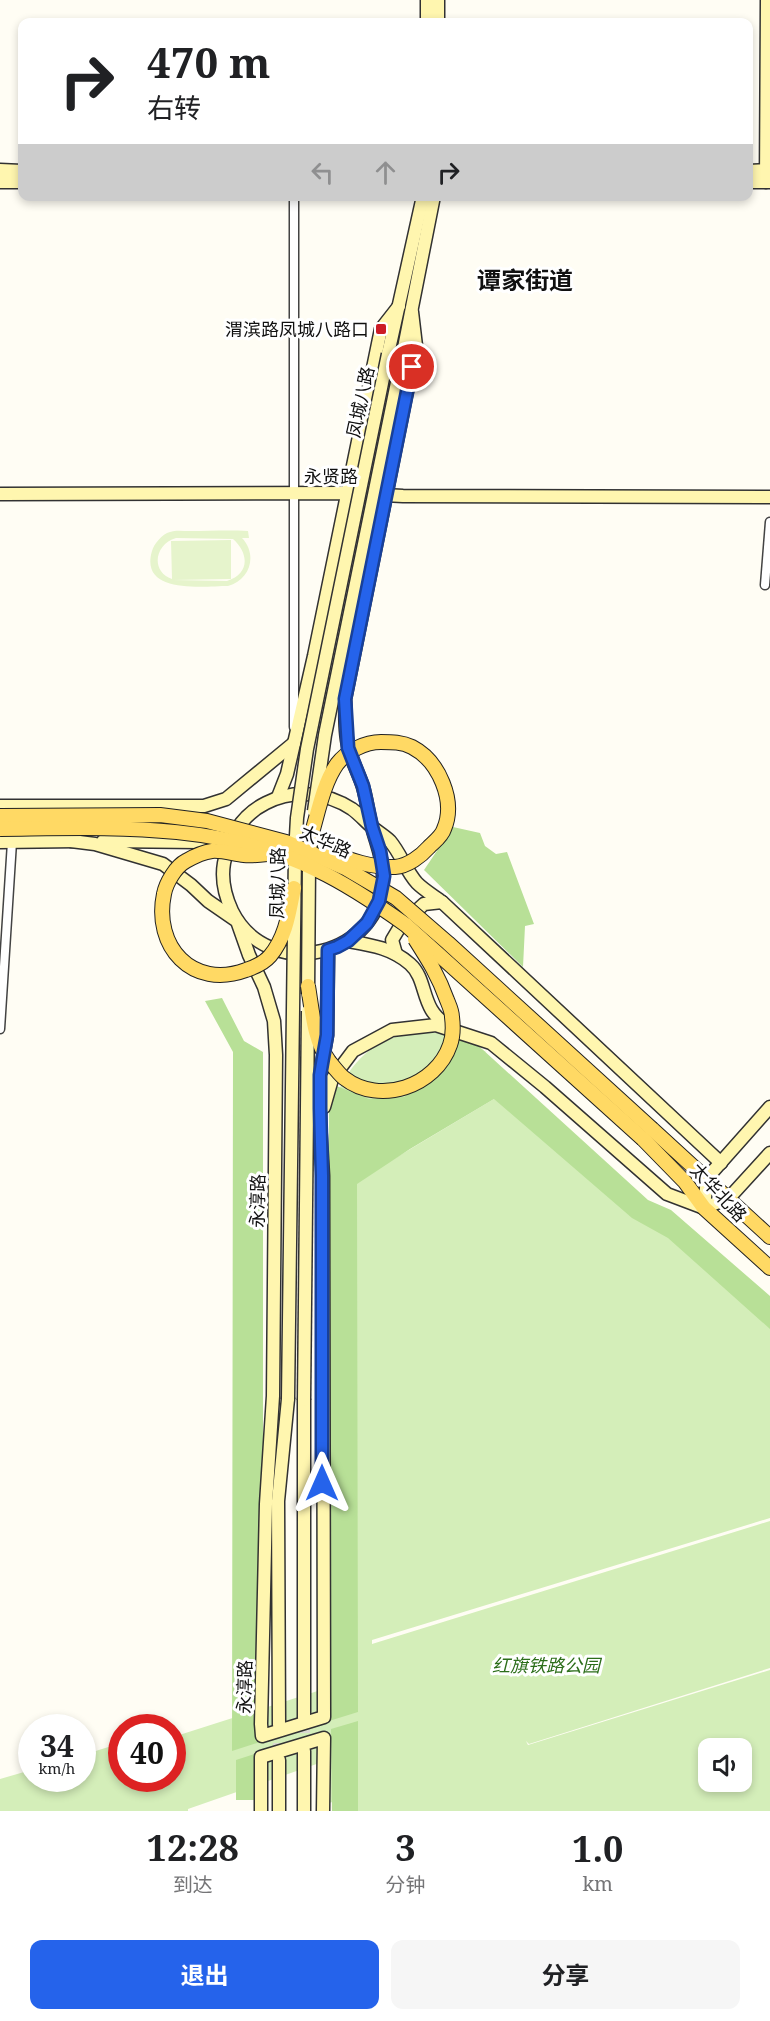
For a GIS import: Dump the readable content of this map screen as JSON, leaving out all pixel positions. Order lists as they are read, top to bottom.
{
  "streets": {
    "main road": ["太华路", "太华北路"],
    "street": ["凤城八路", "永贤路", "永淳路"]
  },
  "crossings": [
    ["凤城八路", "永贤路"],
    ["凤城八路", "永淳路"],
    ["太华路", "太华北路"]
  ],
  "districts": ["谭家街道"],
  "parks": ["红旗铁路公园"],
  "places": {
    "transit": ["渭滨路凤城八路口"]
  },
  "page": {
    "turn": ["470 m", "右转"],
    "speed": "34 km/h",
    "limit": "40",
    "eta": [
      "12:28",
      "到达",
      "3",
      "分钟",
      "1.0",
      "km"
    ],
    "buttons": ["退出", "分享"]
  }
}
